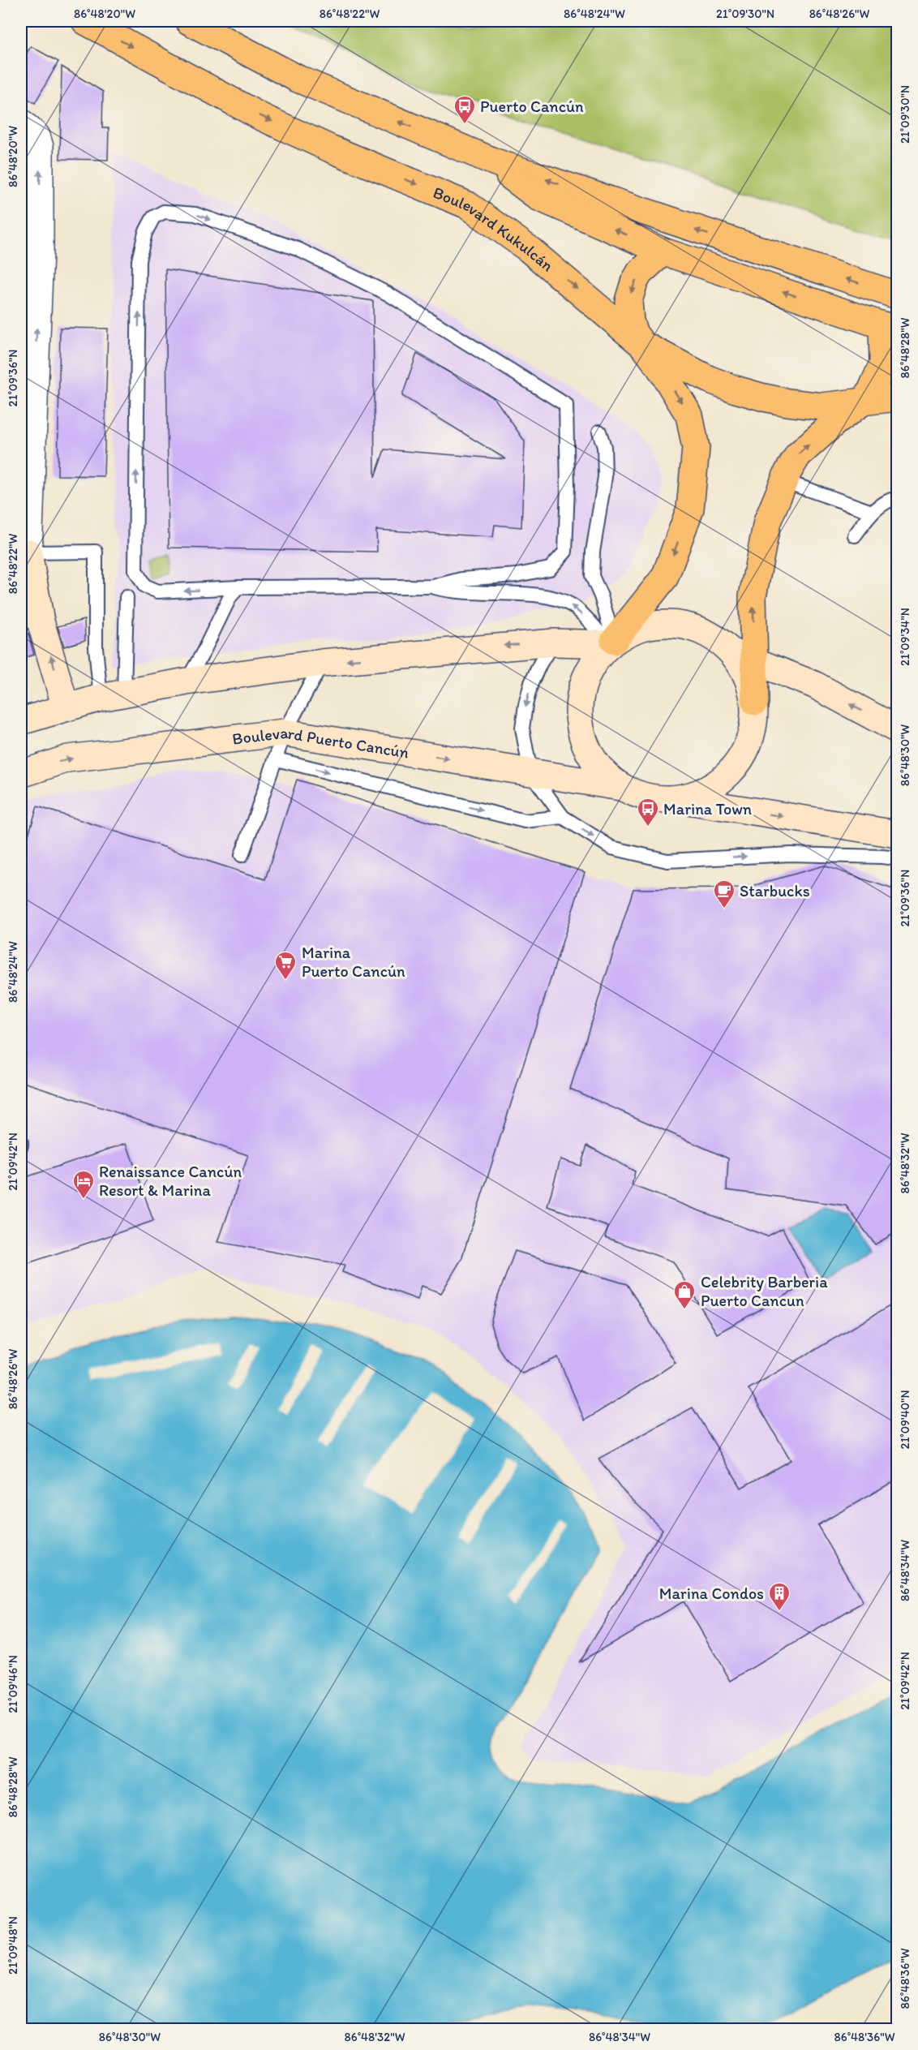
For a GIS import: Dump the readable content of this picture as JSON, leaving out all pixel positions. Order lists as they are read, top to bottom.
{
  "streets": {
    "main road": ["Boulevard Kukulcán"],
    "street": ["Boulevard Puerto Cancún"]
  },
  "places": {
    "bus stop": ["Puerto Cancún", "Marina Town"],
    "cafe": ["Starbucks"],
    "supermarket": ["Marina Puerto Cancún"],
    "hotel": ["Renaissance Cancún Resort & Marina"],
    "shop": ["Celebrity Barberia Puerto Cancun"],
    "building": ["Marina Condos"]
  },
  "coordinates": [
    "86°48'20\"W",
    "86°48'22\"W",
    "86°48'24\"W",
    "21°09'30\"N",
    "86°48'26\"W",
    "86°48'28\"W",
    "21°09'36\"N",
    "21°09'34\"N",
    "86°48'30\"W",
    "21°09'42\"N",
    "86°48'32\"W",
    "21°09'40\"N",
    "86°48'34\"W",
    "21°09'46\"N",
    "21°09'48\"N",
    "86°48'36\"W"
  ]
}
